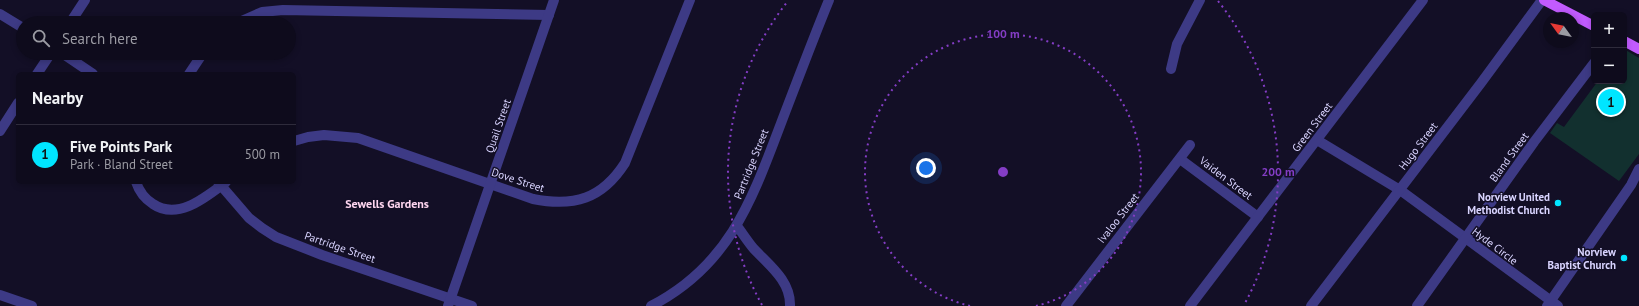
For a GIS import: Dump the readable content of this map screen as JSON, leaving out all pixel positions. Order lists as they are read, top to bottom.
{
  "streets": {
    "street": [
      "Quail Street",
      "Green Street",
      "Hugo Street",
      "Bland Street",
      "Partridge Street",
      "Vaiden Street",
      "Dove Street",
      "Ivaloo Street",
      "Hyde Circle"
    ]
  },
  "crossings": [
    ["Quail Street", "Partridge Street"],
    ["Quail Street", "Dove Street"],
    ["Green Street", "Vaiden Street"],
    ["Green Street", "Hyde Circle"],
    ["Hugo Street", "Hyde Circle"],
    ["Bland Street", "Hyde Circle"],
    ["Vaiden Street", "Ivaloo Street"]
  ],
  "districts": ["Sewells Gardens"],
  "places": ["Norview United Methodist Church", "Norview Baptist Church"],
  "north": "top left",
  "page": {
    "map_buttons": ["+", "−"],
    "search": "Search here",
    "heading": "Nearby",
    "pins": "1",
    "list": [
      {
        "mark": "1",
        "name": "Five Points Park",
        "note": "Park · Bland Street",
        "value": "500 m"
      }
    ]
  },
  "rings": ["100 m", "200 m"]
}
